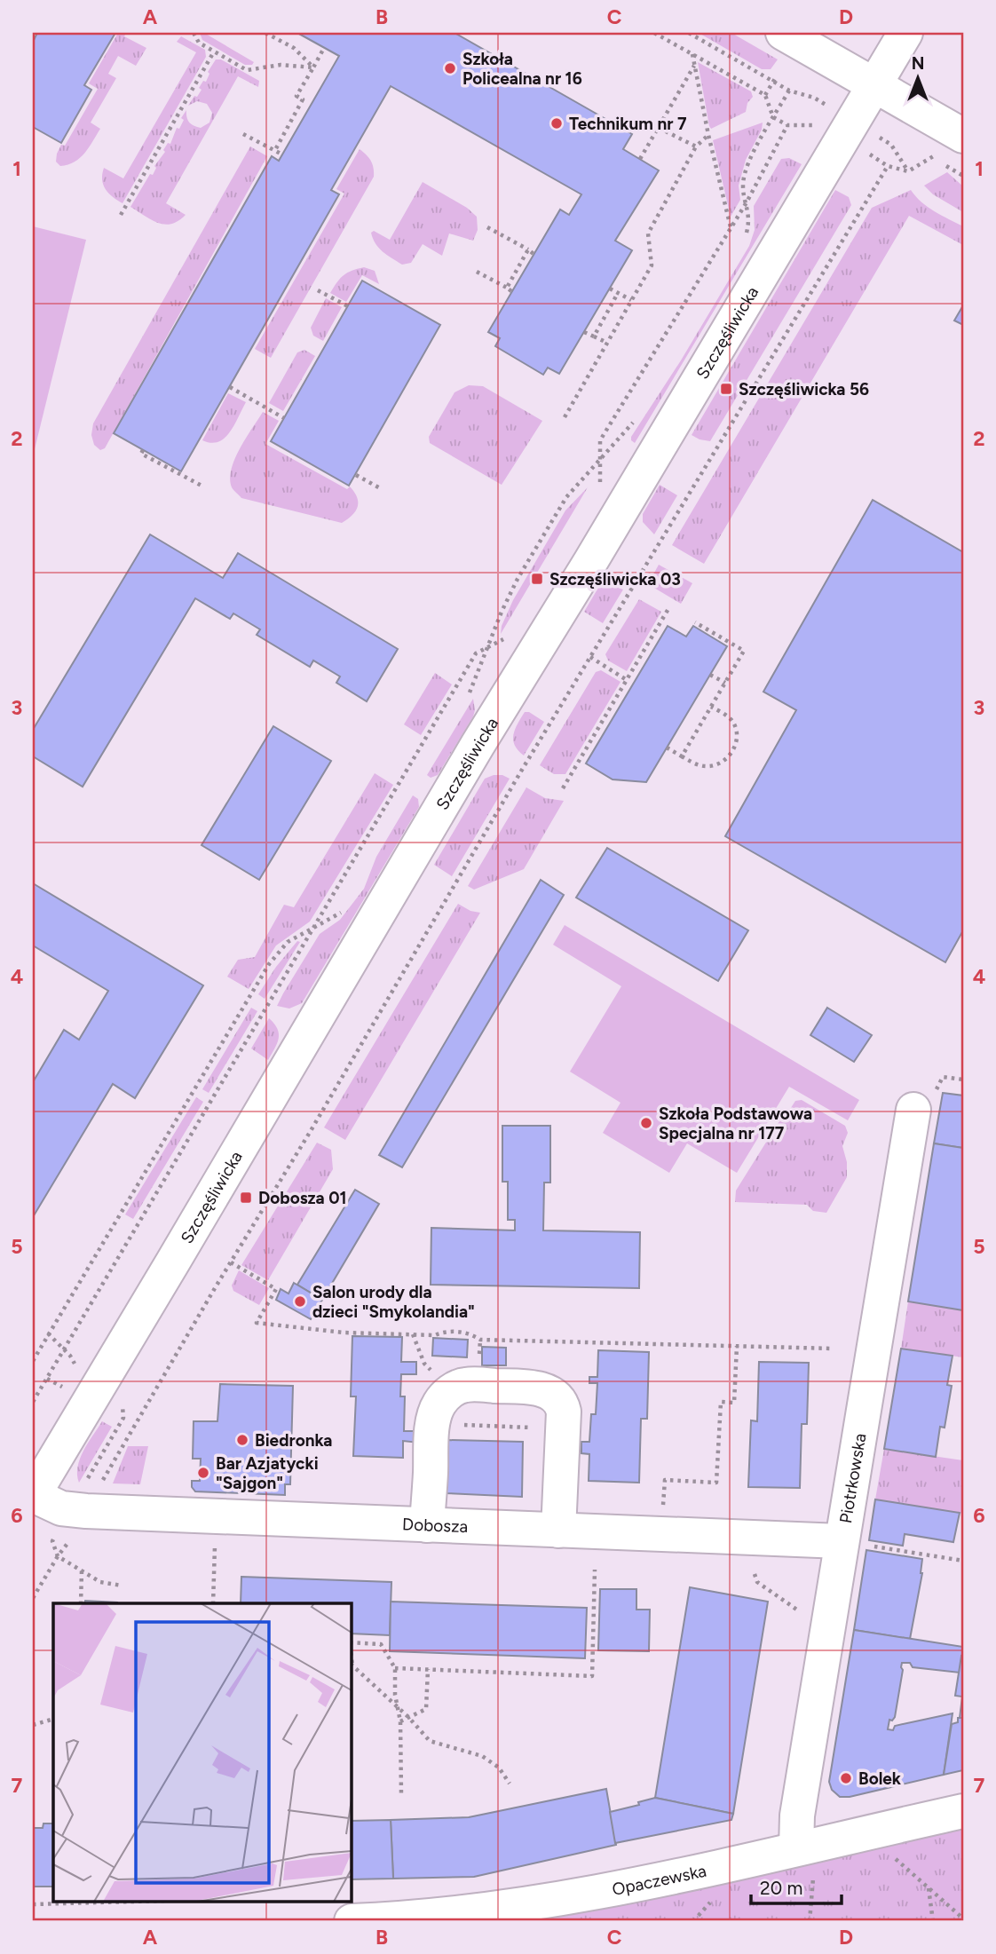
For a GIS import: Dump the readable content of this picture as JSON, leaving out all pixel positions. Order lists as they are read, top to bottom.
{
  "streets": {
    "street": [
      "Szczęśliwicka",
      "Piotrkowska",
      "Dobosza",
      "Opaczewska"
    ]
  },
  "crossings": [
    ["Szczęśliwicka", "Dobosza"],
    ["Piotrkowska", "Dobosza"],
    ["Piotrkowska", "Opaczewska"]
  ],
  "places": {
    "other": [
      "Szkoła Policealna nr 16",
      "Technikum nr 7",
      "Szkoła Podstawowa Specjalna nr 177",
      "Salon urody dla dzieci \"Smykolandia\"",
      "Biedronka",
      "Bar Azjatycki \"Sajgon\"",
      "Bolek"
    ],
    "transit": ["Szczęśliwicka 56", "Szczęśliwicka 03", "Dobosza 01"]
  },
  "scale_bar": "20 m",
  "north": "top",
  "grid": {
    "columns": [
      "A",
      "B",
      "C",
      "D"
    ],
    "rows": [
      "1",
      "2",
      "3",
      "4",
      "5",
      "6",
      "7"
    ]
  }
}
